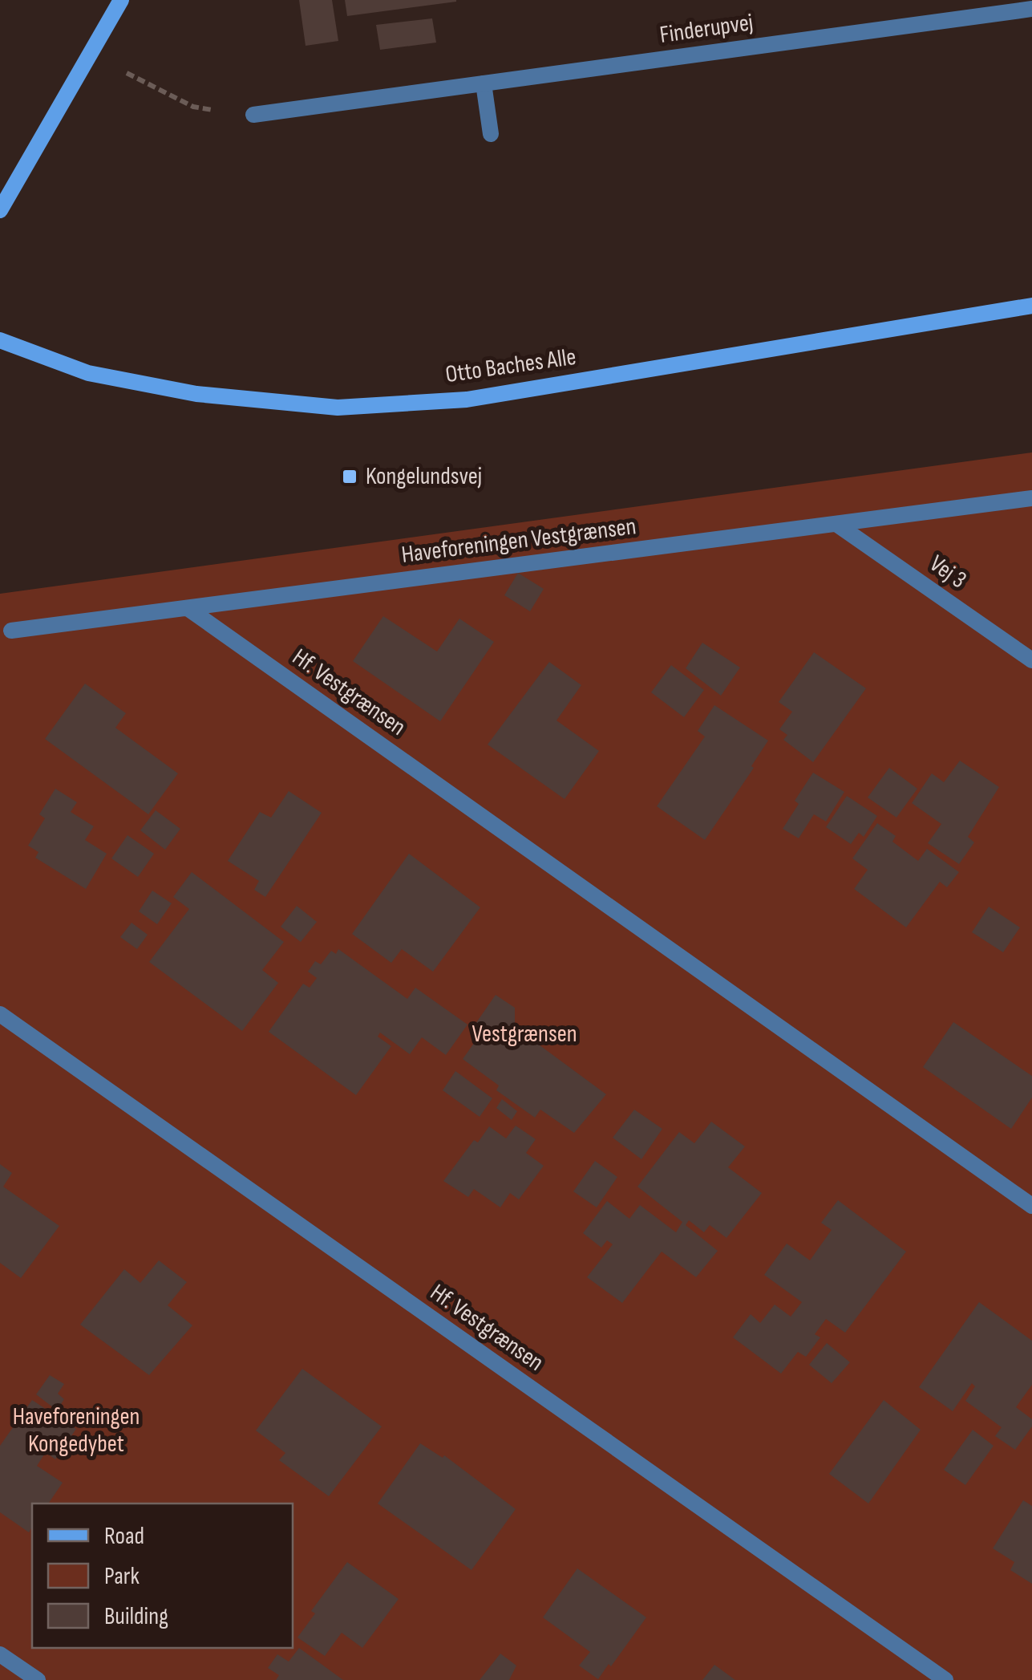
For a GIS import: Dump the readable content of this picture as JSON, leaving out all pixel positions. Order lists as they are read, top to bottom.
{
  "streets": {
    "street": [
      "Finderupvej",
      "Otto Baches Alle",
      "Haveforeningen Vestgrænsen",
      "Vej 3",
      "Hf. Vestgrænsen"
    ]
  },
  "crossings": [
    ["Haveforeningen Vestgrænsen", "Vej 3"],
    ["Haveforeningen Vestgrænsen", "Hf. Vestgrænsen"]
  ],
  "parks": ["Vestgrænsen", "Haveforeningen Kongedybet"],
  "places": {
    "transit": ["Kongelundsvej"]
  },
  "legend": ["Road", "Park", "Building"]
}
